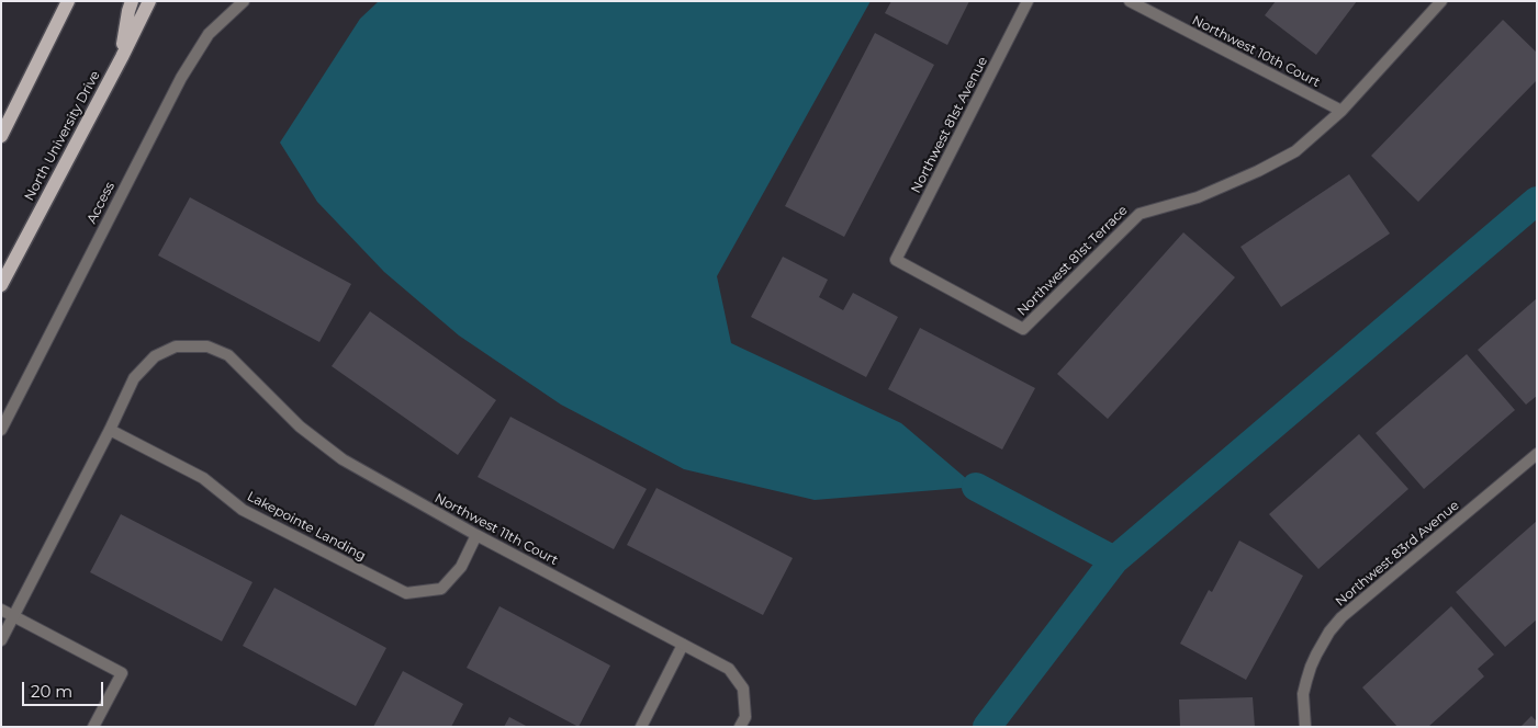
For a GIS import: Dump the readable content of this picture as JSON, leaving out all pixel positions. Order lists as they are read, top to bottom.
{
  "streets": {
    "main road": ["North University Drive"],
    "street": [
      "Northwest 10th Court",
      "Northwest 81st Avenue",
      "Access",
      "Northwest 81st Terrace",
      "Lakepointe Landing",
      "Northwest 11th Court",
      "Northwest 83rd Avenue"
    ]
  },
  "crossings": [
    ["Northwest 10th Court", "Northwest 81st Terrace"],
    ["Northwest 81st Avenue", "Northwest 81st Terrace"],
    ["Lakepointe Landing", "Northwest 11th Court"]
  ],
  "scale_bar": "20 m"
}
